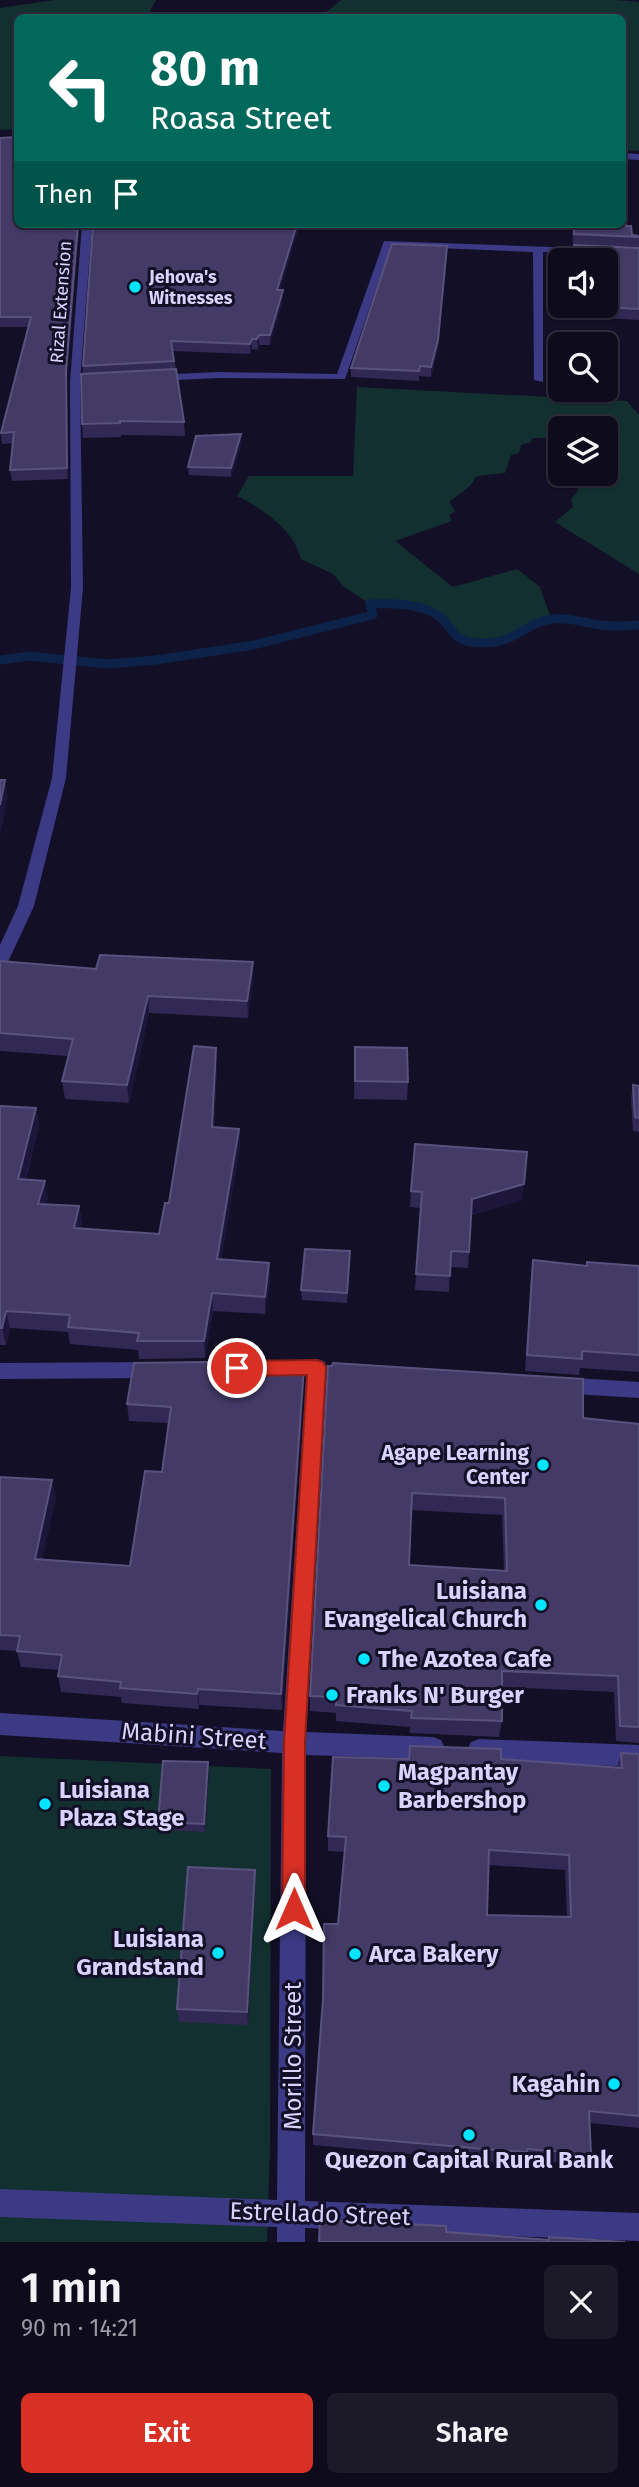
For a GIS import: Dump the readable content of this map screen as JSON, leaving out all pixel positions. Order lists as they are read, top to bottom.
{
  "streets": {
    "street": [
      "Rizal Extension",
      "Mabini Street",
      "Morillo Street",
      "Estrellado Street"
    ]
  },
  "crossings": [
    ["Mabini Street", "Morillo Street"],
    ["Morillo Street", "Estrellado Street"]
  ],
  "places": [
    "Jehova's Witnesses",
    "Agape Learning Center",
    "Luisiana Evangelical Church",
    "The Azotea Cafe",
    "Franks N' Burger",
    "Magpantay Barbershop",
    "Luisiana Plaza Stage",
    "Luisiana Grandstand",
    "Arca Bakery",
    "Kagahin",
    "Quezon Capital Rural Bank"
  ],
  "page": {
    "turn": ["80 m", "Roasa Street"],
    "then": "Then",
    "heading": ["1 min", "90 m · 14:21"],
    "buttons": ["Exit", "Share"]
  }
}
